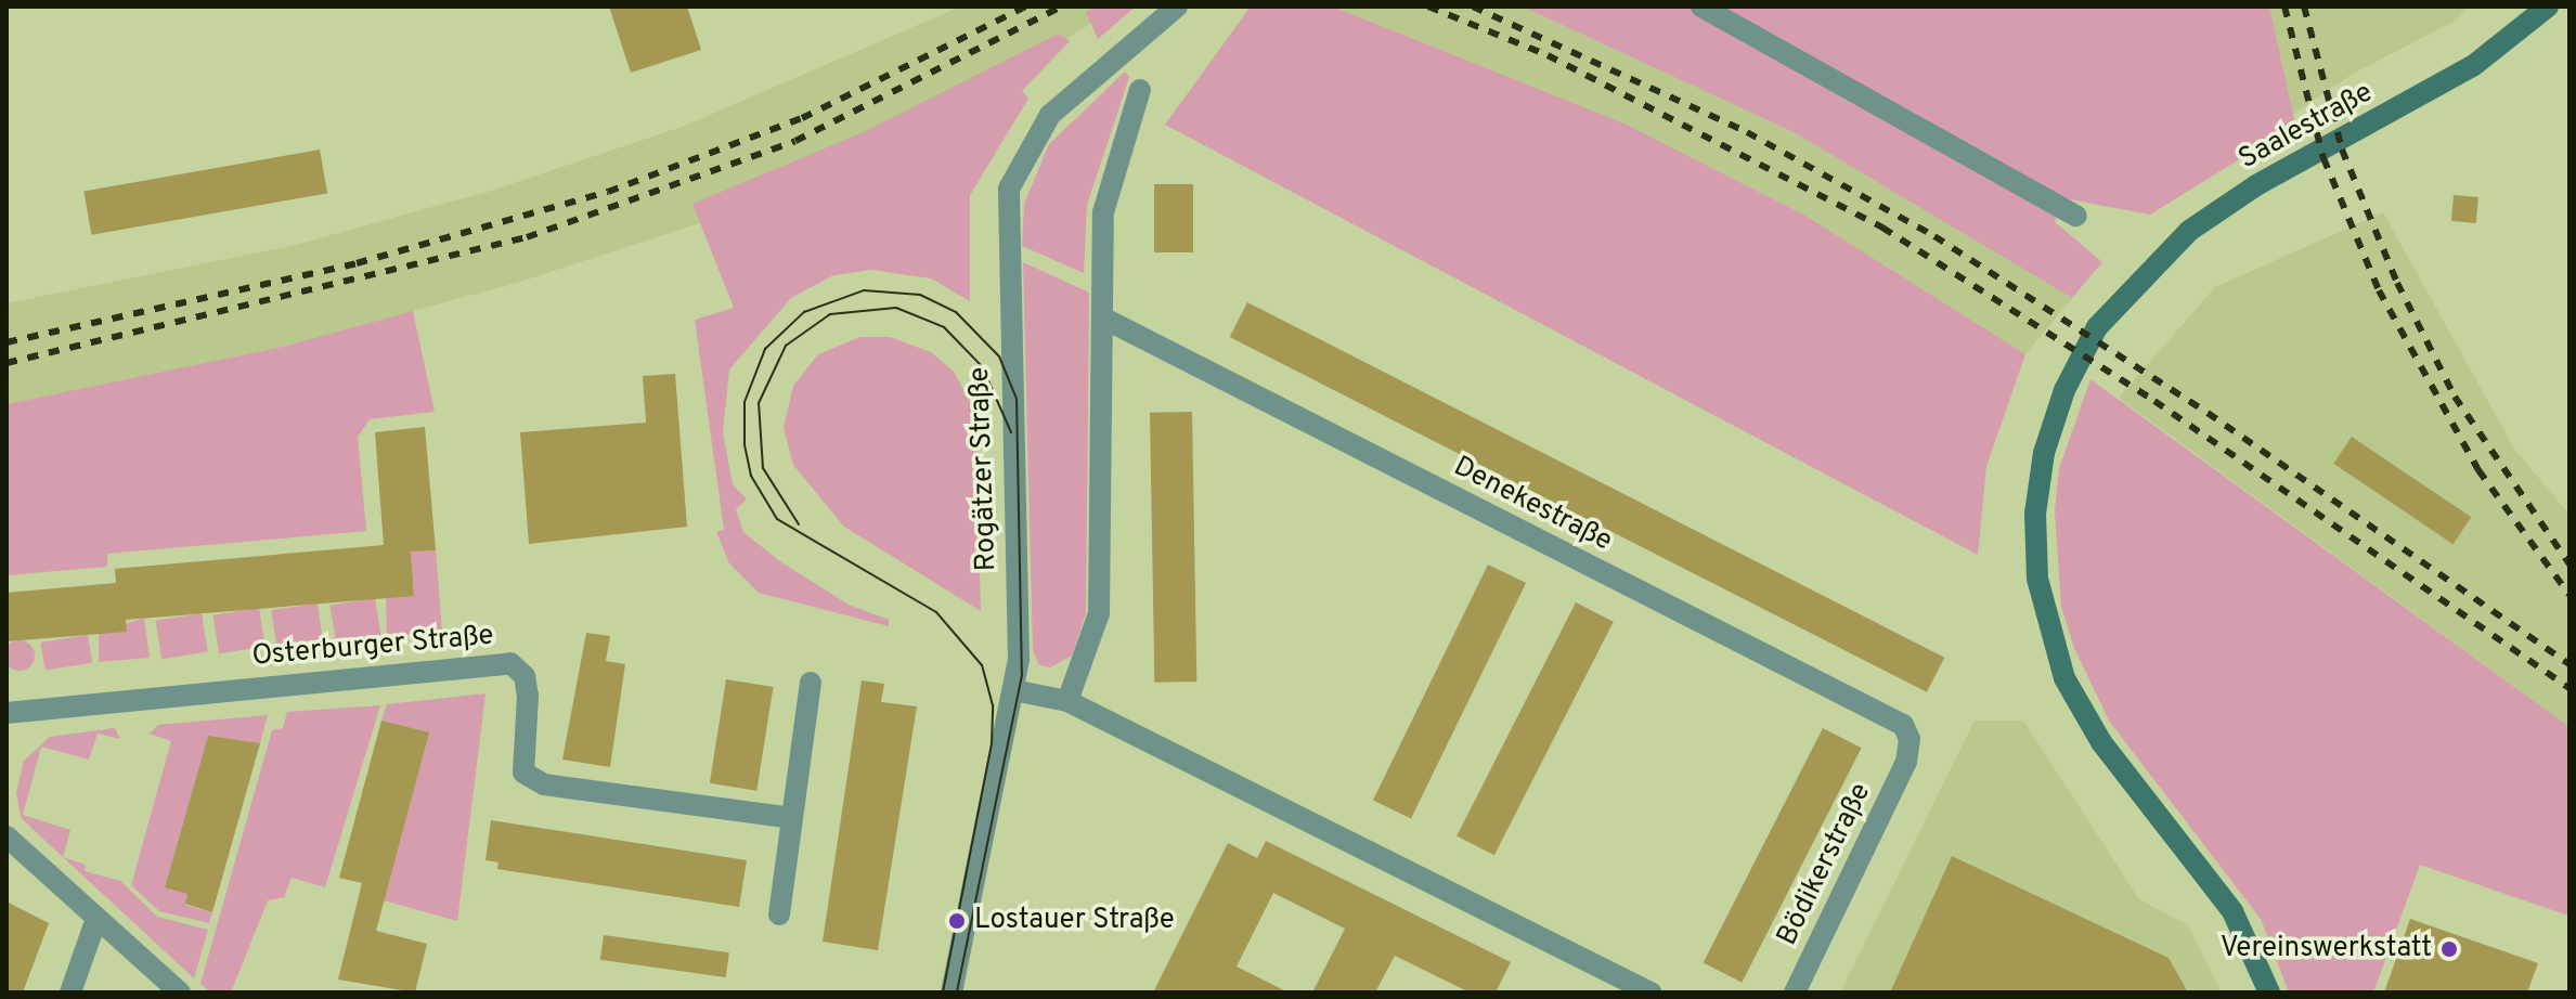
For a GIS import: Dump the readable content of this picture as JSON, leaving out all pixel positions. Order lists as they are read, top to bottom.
{
  "streets": {
    "main road": ["Saalestraße"],
    "street": [
      "Rogätzer Straße",
      "Denekestraße",
      "Osterburger Straße",
      "Bödikerstraße"
    ]
  },
  "crossings": [
    ["Denekestraße", "Bödikerstraße"]
  ],
  "places": ["Lostauer Straße", "Vereinswerkstatt"]
}
